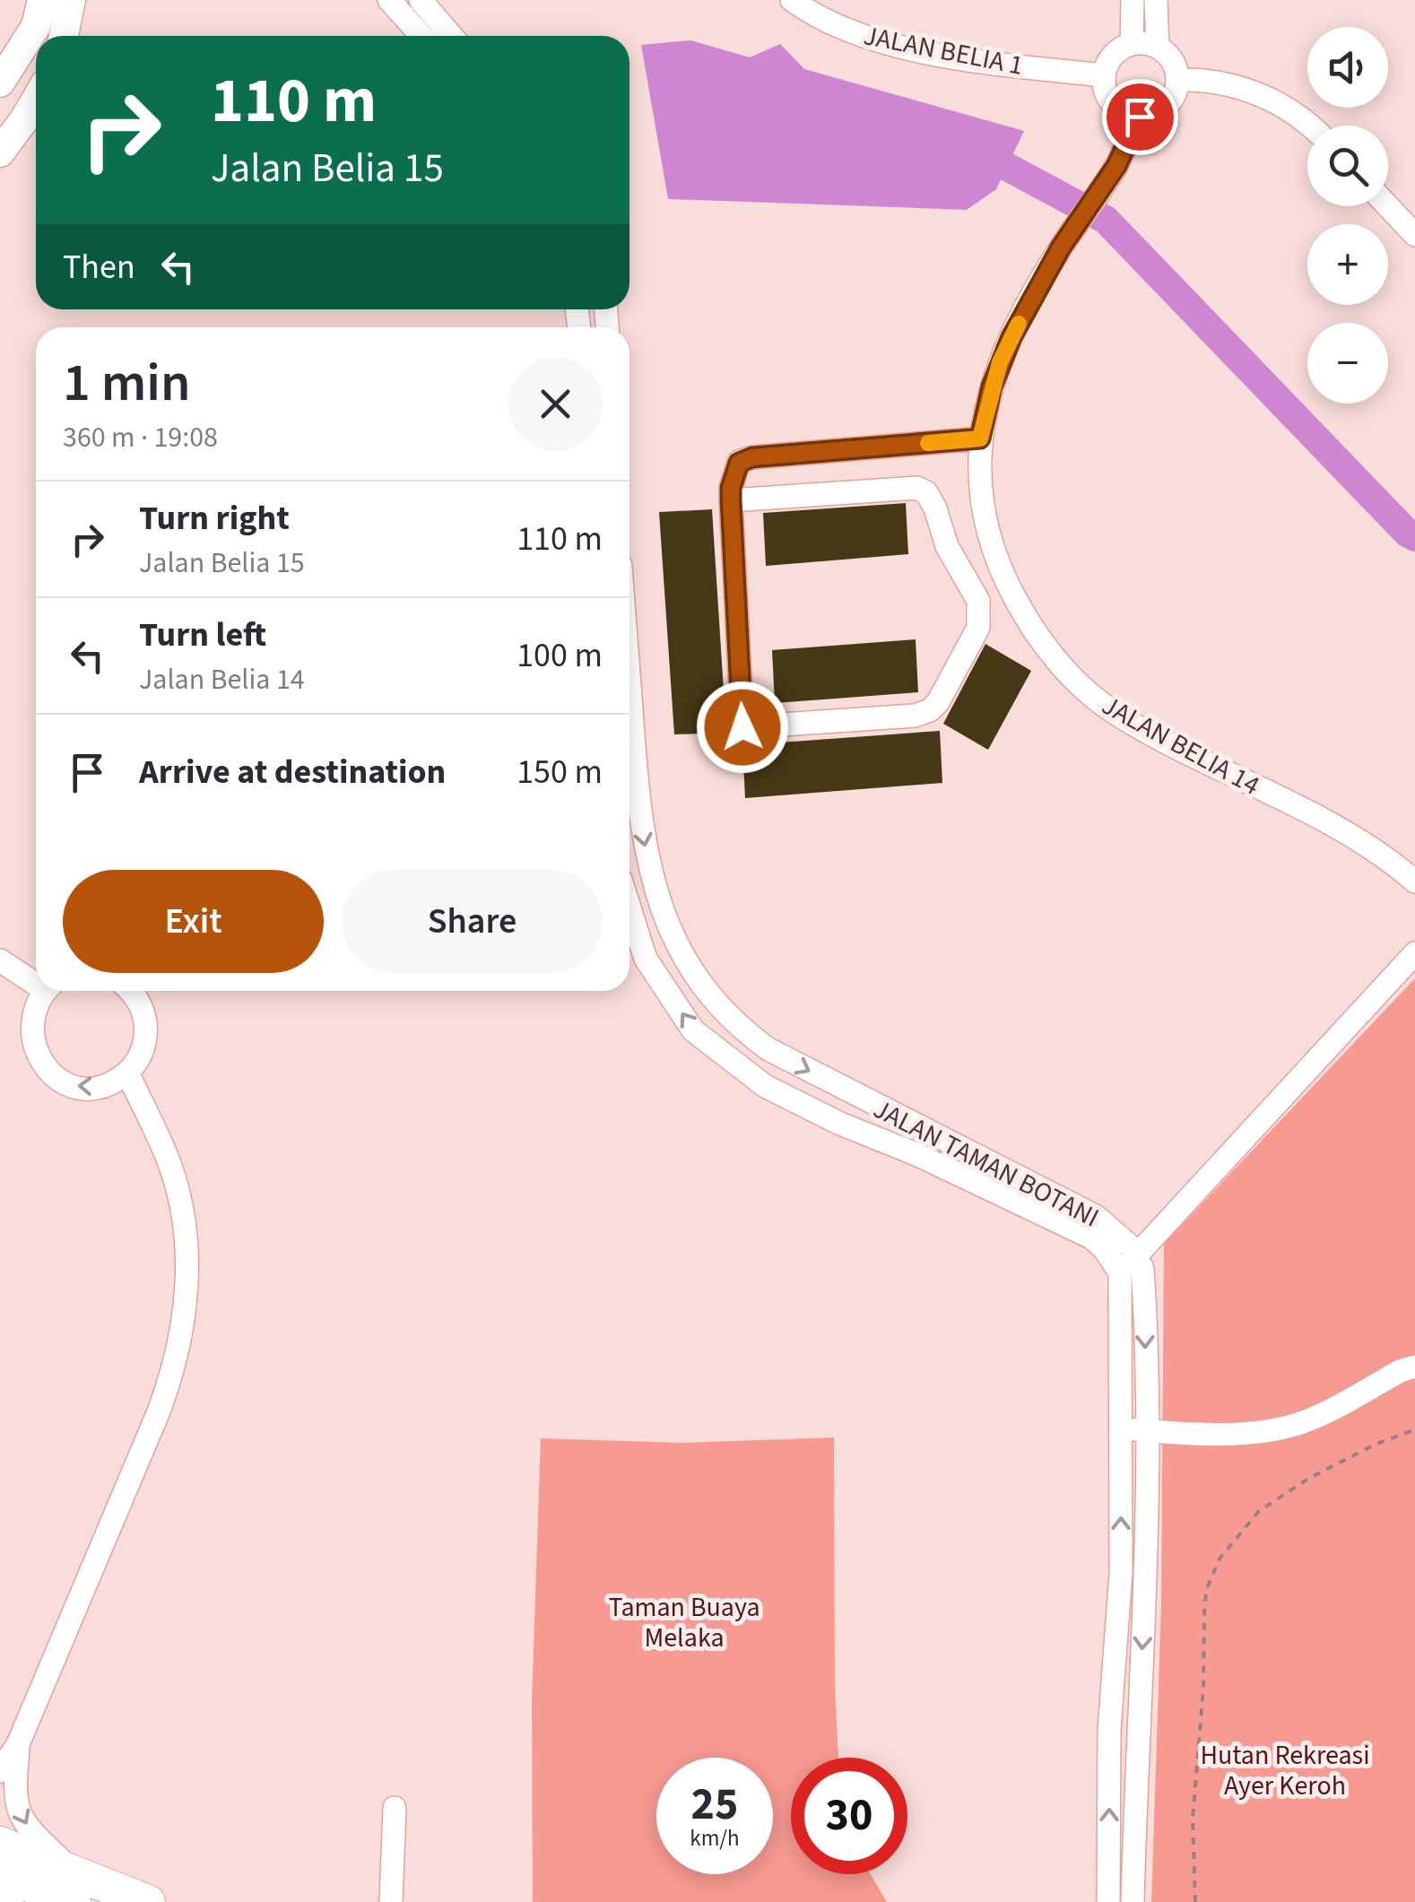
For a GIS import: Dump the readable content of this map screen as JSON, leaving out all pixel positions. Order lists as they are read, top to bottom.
{
  "streets": {
    "street": ["JALAN BELIA 1", "JALAN BELIA 14", "JALAN TAMAN BOTANI"]
  },
  "crossings": [
    ["JALAN BELIA 1", "JALAN BELIA 14"]
  ],
  "parks": ["Taman Buaya Melaka", "Hutan Rekreasi Ayer Keroh"],
  "page": {
    "map_buttons": ["+", "−"],
    "turn": ["110 m", "Jalan Belia 15"],
    "then": "Then",
    "heading": ["1 min", "360 m · 19:08"],
    "list": [
      {
        "name": "Turn right",
        "note": "Jalan Belia 15",
        "value": "110 m"
      },
      {
        "name": "Turn left",
        "note": "Jalan Belia 14",
        "value": "100 m"
      },
      {
        "name": "Arrive at destination",
        "value": "150 m"
      }
    ],
    "buttons": ["Exit", "Share"],
    "speed": "25 km/h",
    "limit": "30"
  }
}
